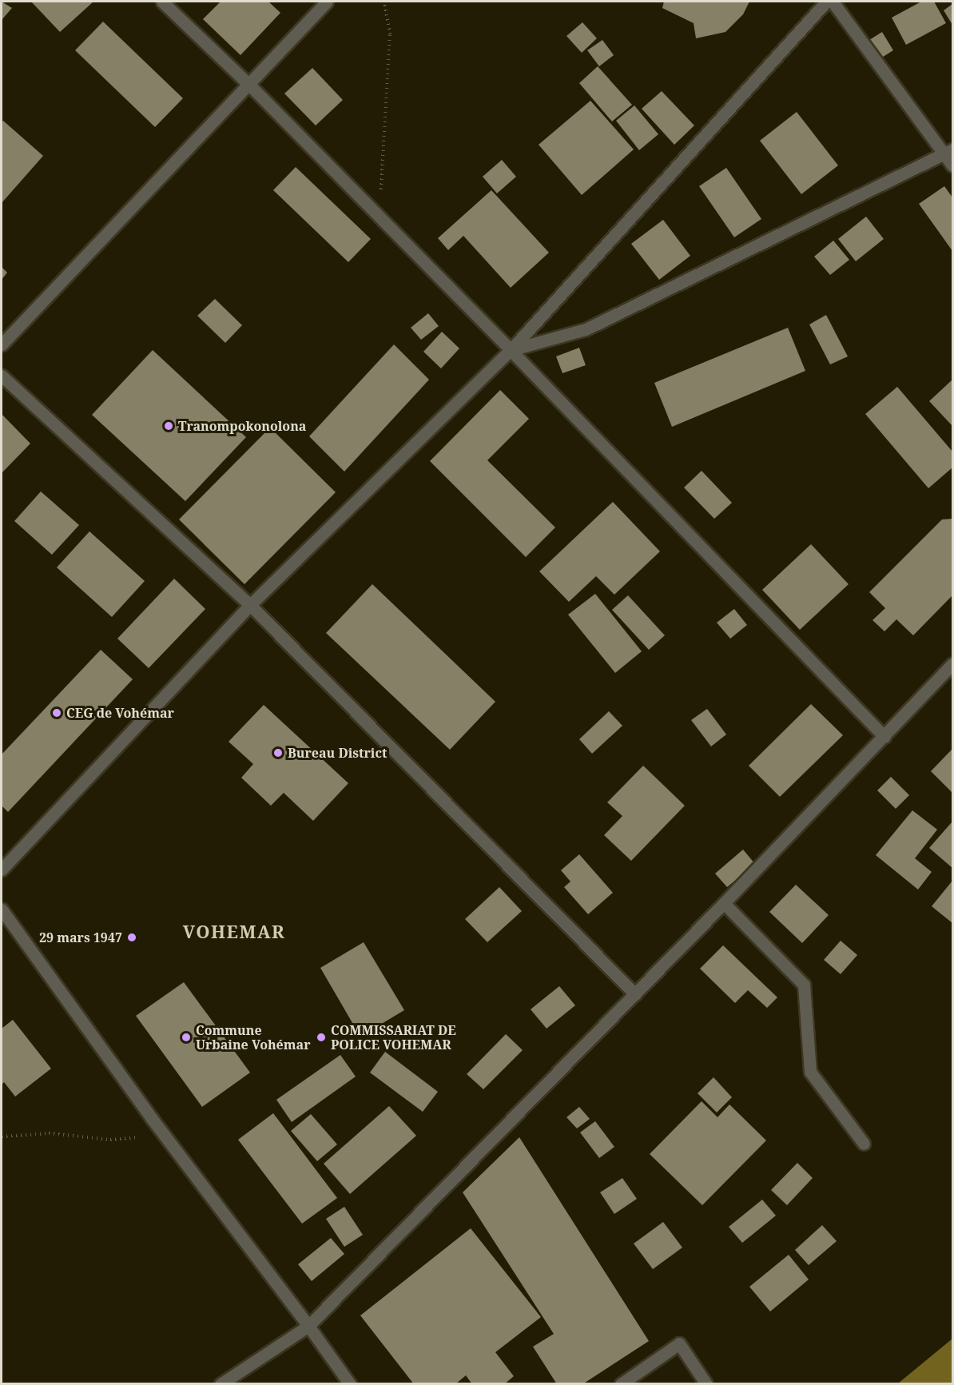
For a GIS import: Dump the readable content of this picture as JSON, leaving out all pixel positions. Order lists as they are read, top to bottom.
{
  "districts": ["VOHEMAR"],
  "places": [
    "Tranompokonolona",
    "CEG de Vohémar",
    "Bureau District",
    "29 mars 1947",
    "Commune Urbaine Vohémar",
    "COMMISSARIAT DE POLICE VOHEMAR"
  ]
}
